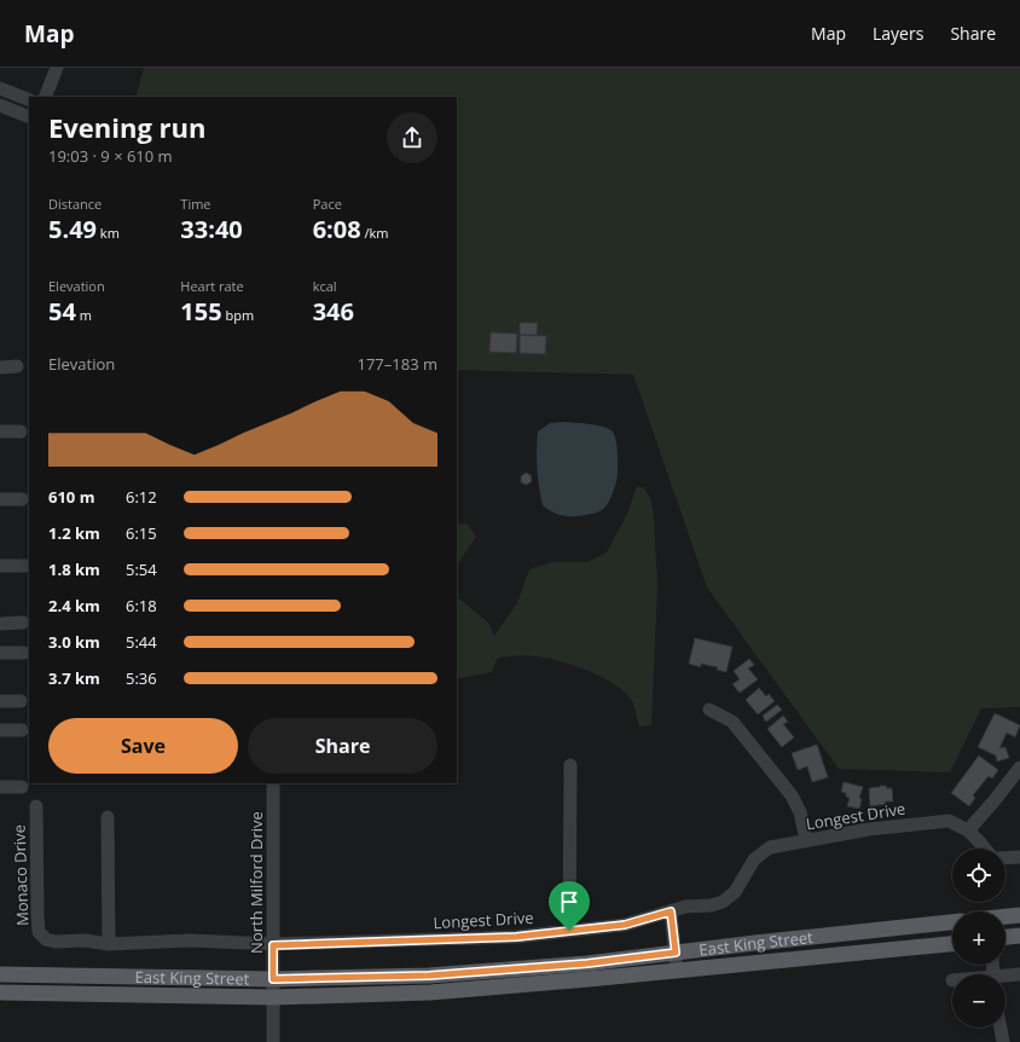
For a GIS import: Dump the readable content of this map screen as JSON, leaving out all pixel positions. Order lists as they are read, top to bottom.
{
  "streets": {
    "main road": ["East King Street"],
    "street": ["Longest Drive", "Monaco Drive", "North Milford Drive"]
  },
  "crossings": [
    ["Longest Drive", "Monaco Drive"],
    ["Longest Drive", "North Milford Drive"],
    ["North Milford Drive", "East King Street"]
  ],
  "page": {
    "header": "Map",
    "nav": ["Map", "Layers", "Share"],
    "heading": ["Evening run", "19:03 · 9 × 610 m"],
    "stats": [
      ["Distance", "5.49 km"],
      ["Time", "33:40"],
      ["Pace", "6:08 /km"],
      ["Elevation", "54 m"],
      ["Heart rate", "155 bpm"],
      ["kcal", "346"]
    ],
    "chart": ["Elevation", "177–183 m"],
    "list": [
      {
        "name": "610 m",
        "note": "6:12"
      },
      {
        "name": "1.2 km",
        "note": "6:15"
      },
      {
        "name": "1.8 km",
        "note": "5:54"
      },
      {
        "name": "2.4 km",
        "note": "6:18"
      },
      {
        "name": "3.0 km",
        "note": "5:44"
      },
      {
        "name": "3.7 km",
        "note": "5:36"
      }
    ],
    "buttons": ["Save", "Share"],
    "map_buttons": ["+", "−"]
  }
}
